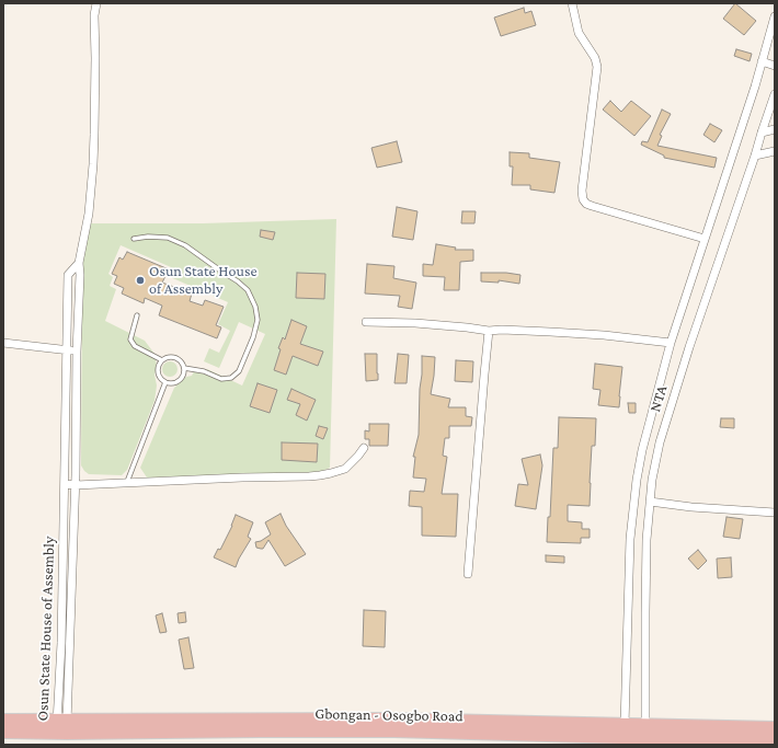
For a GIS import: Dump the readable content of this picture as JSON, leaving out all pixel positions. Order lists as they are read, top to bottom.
{
  "streets": {
    "main road": ["Gbongan - Osogbo Road"],
    "street": ["NTA", "Osun State House of Assembly"]
  },
  "crossings": [
    ["NTA", "Gbongan - Osogbo Road"],
    ["Osun State House of Assembly", "Gbongan - Osogbo Road"]
  ],
  "places": ["Osun State House of Assembly"]
}
